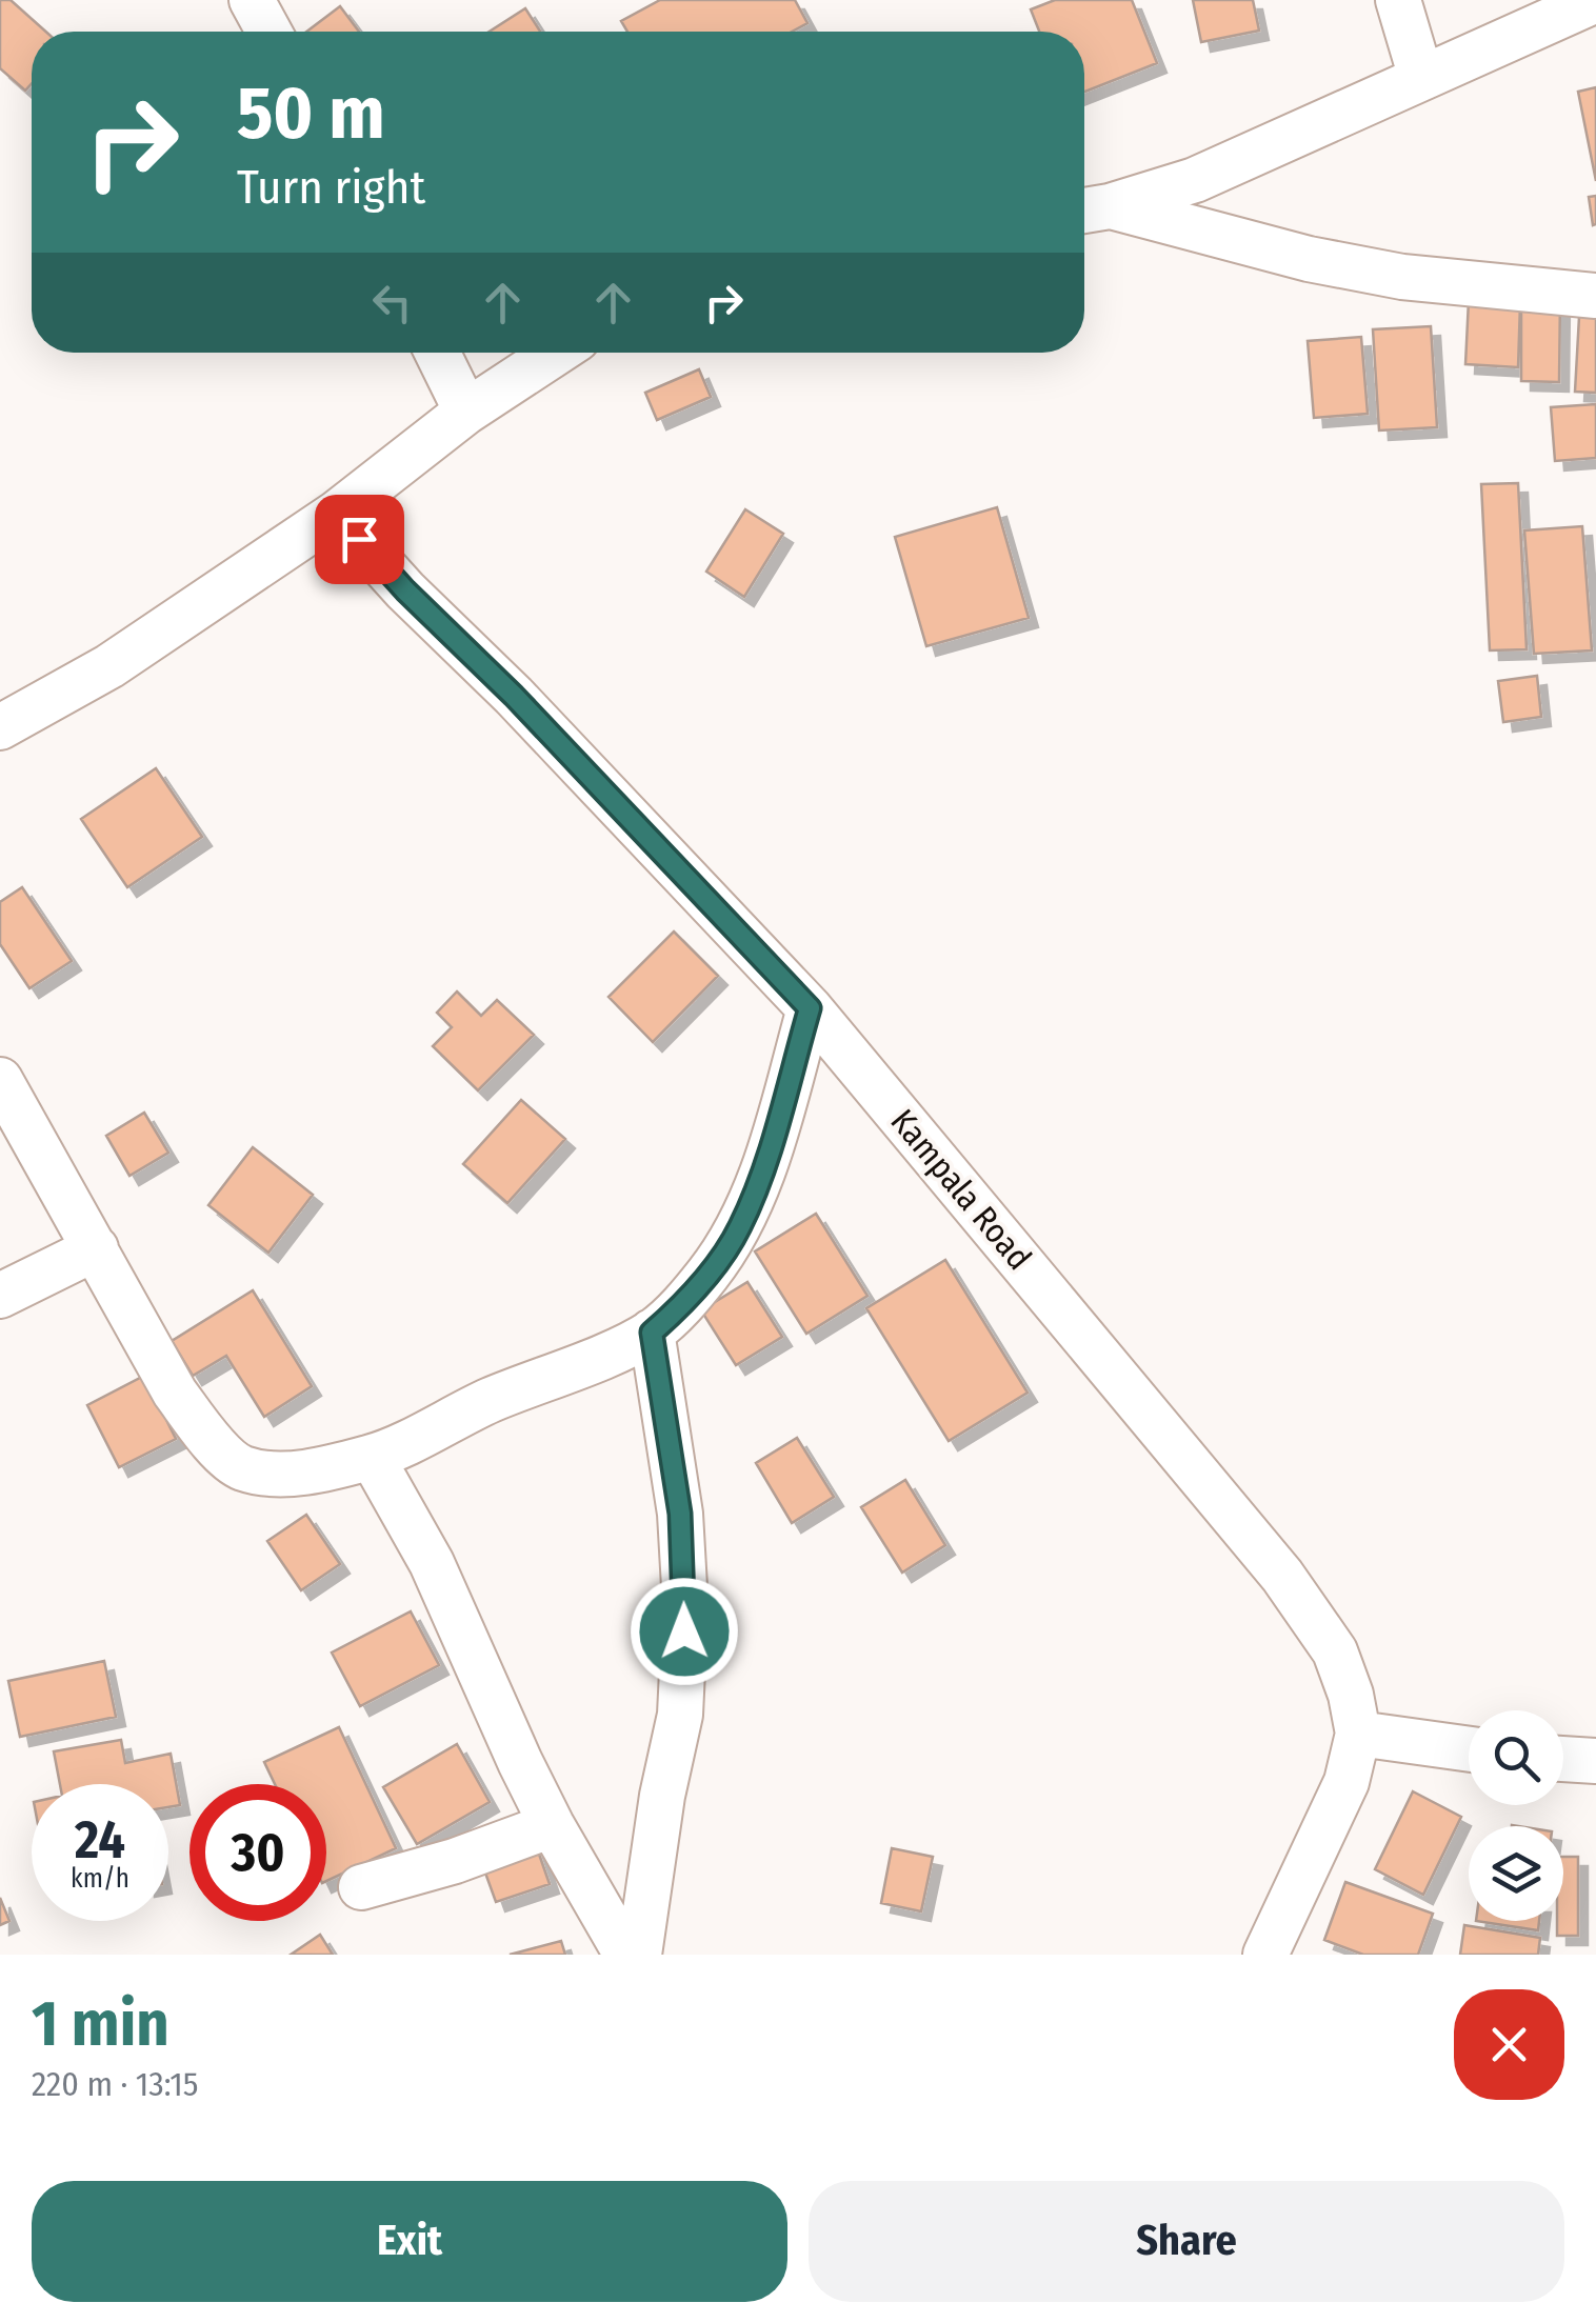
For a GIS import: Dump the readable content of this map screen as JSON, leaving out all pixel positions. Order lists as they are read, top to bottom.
{
  "streets": {
    "street": ["Kampala Road"]
  },
  "page": {
    "turn": ["50 m", "Turn right"],
    "speed": "24 km/h",
    "limit": "30",
    "heading": ["1 min", "220 m · 13:15"],
    "buttons": ["Exit", "Share"]
  }
}
